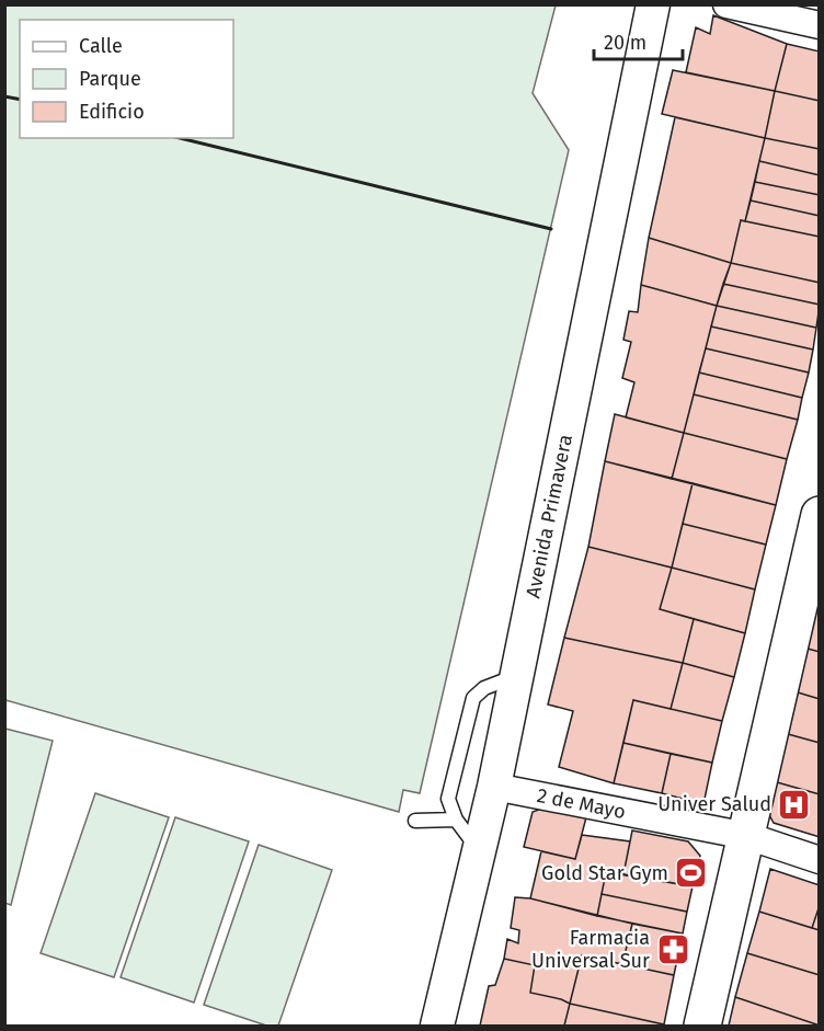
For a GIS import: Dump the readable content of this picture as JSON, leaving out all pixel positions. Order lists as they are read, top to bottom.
{
  "streets": {
    "street": ["Avenida Primavera", "2 de Mayo"]
  },
  "crossings": [
    ["Avenida Primavera", "2 de Mayo"]
  ],
  "places": {
    "hospital": ["Univer Salud"],
    "sports": ["Gold Star Gym"],
    "pharmacy": ["Farmacia Universal Sur"]
  },
  "legend": ["Calle", "Parque", "Edificio"],
  "scale_bar": "20 m"
}
